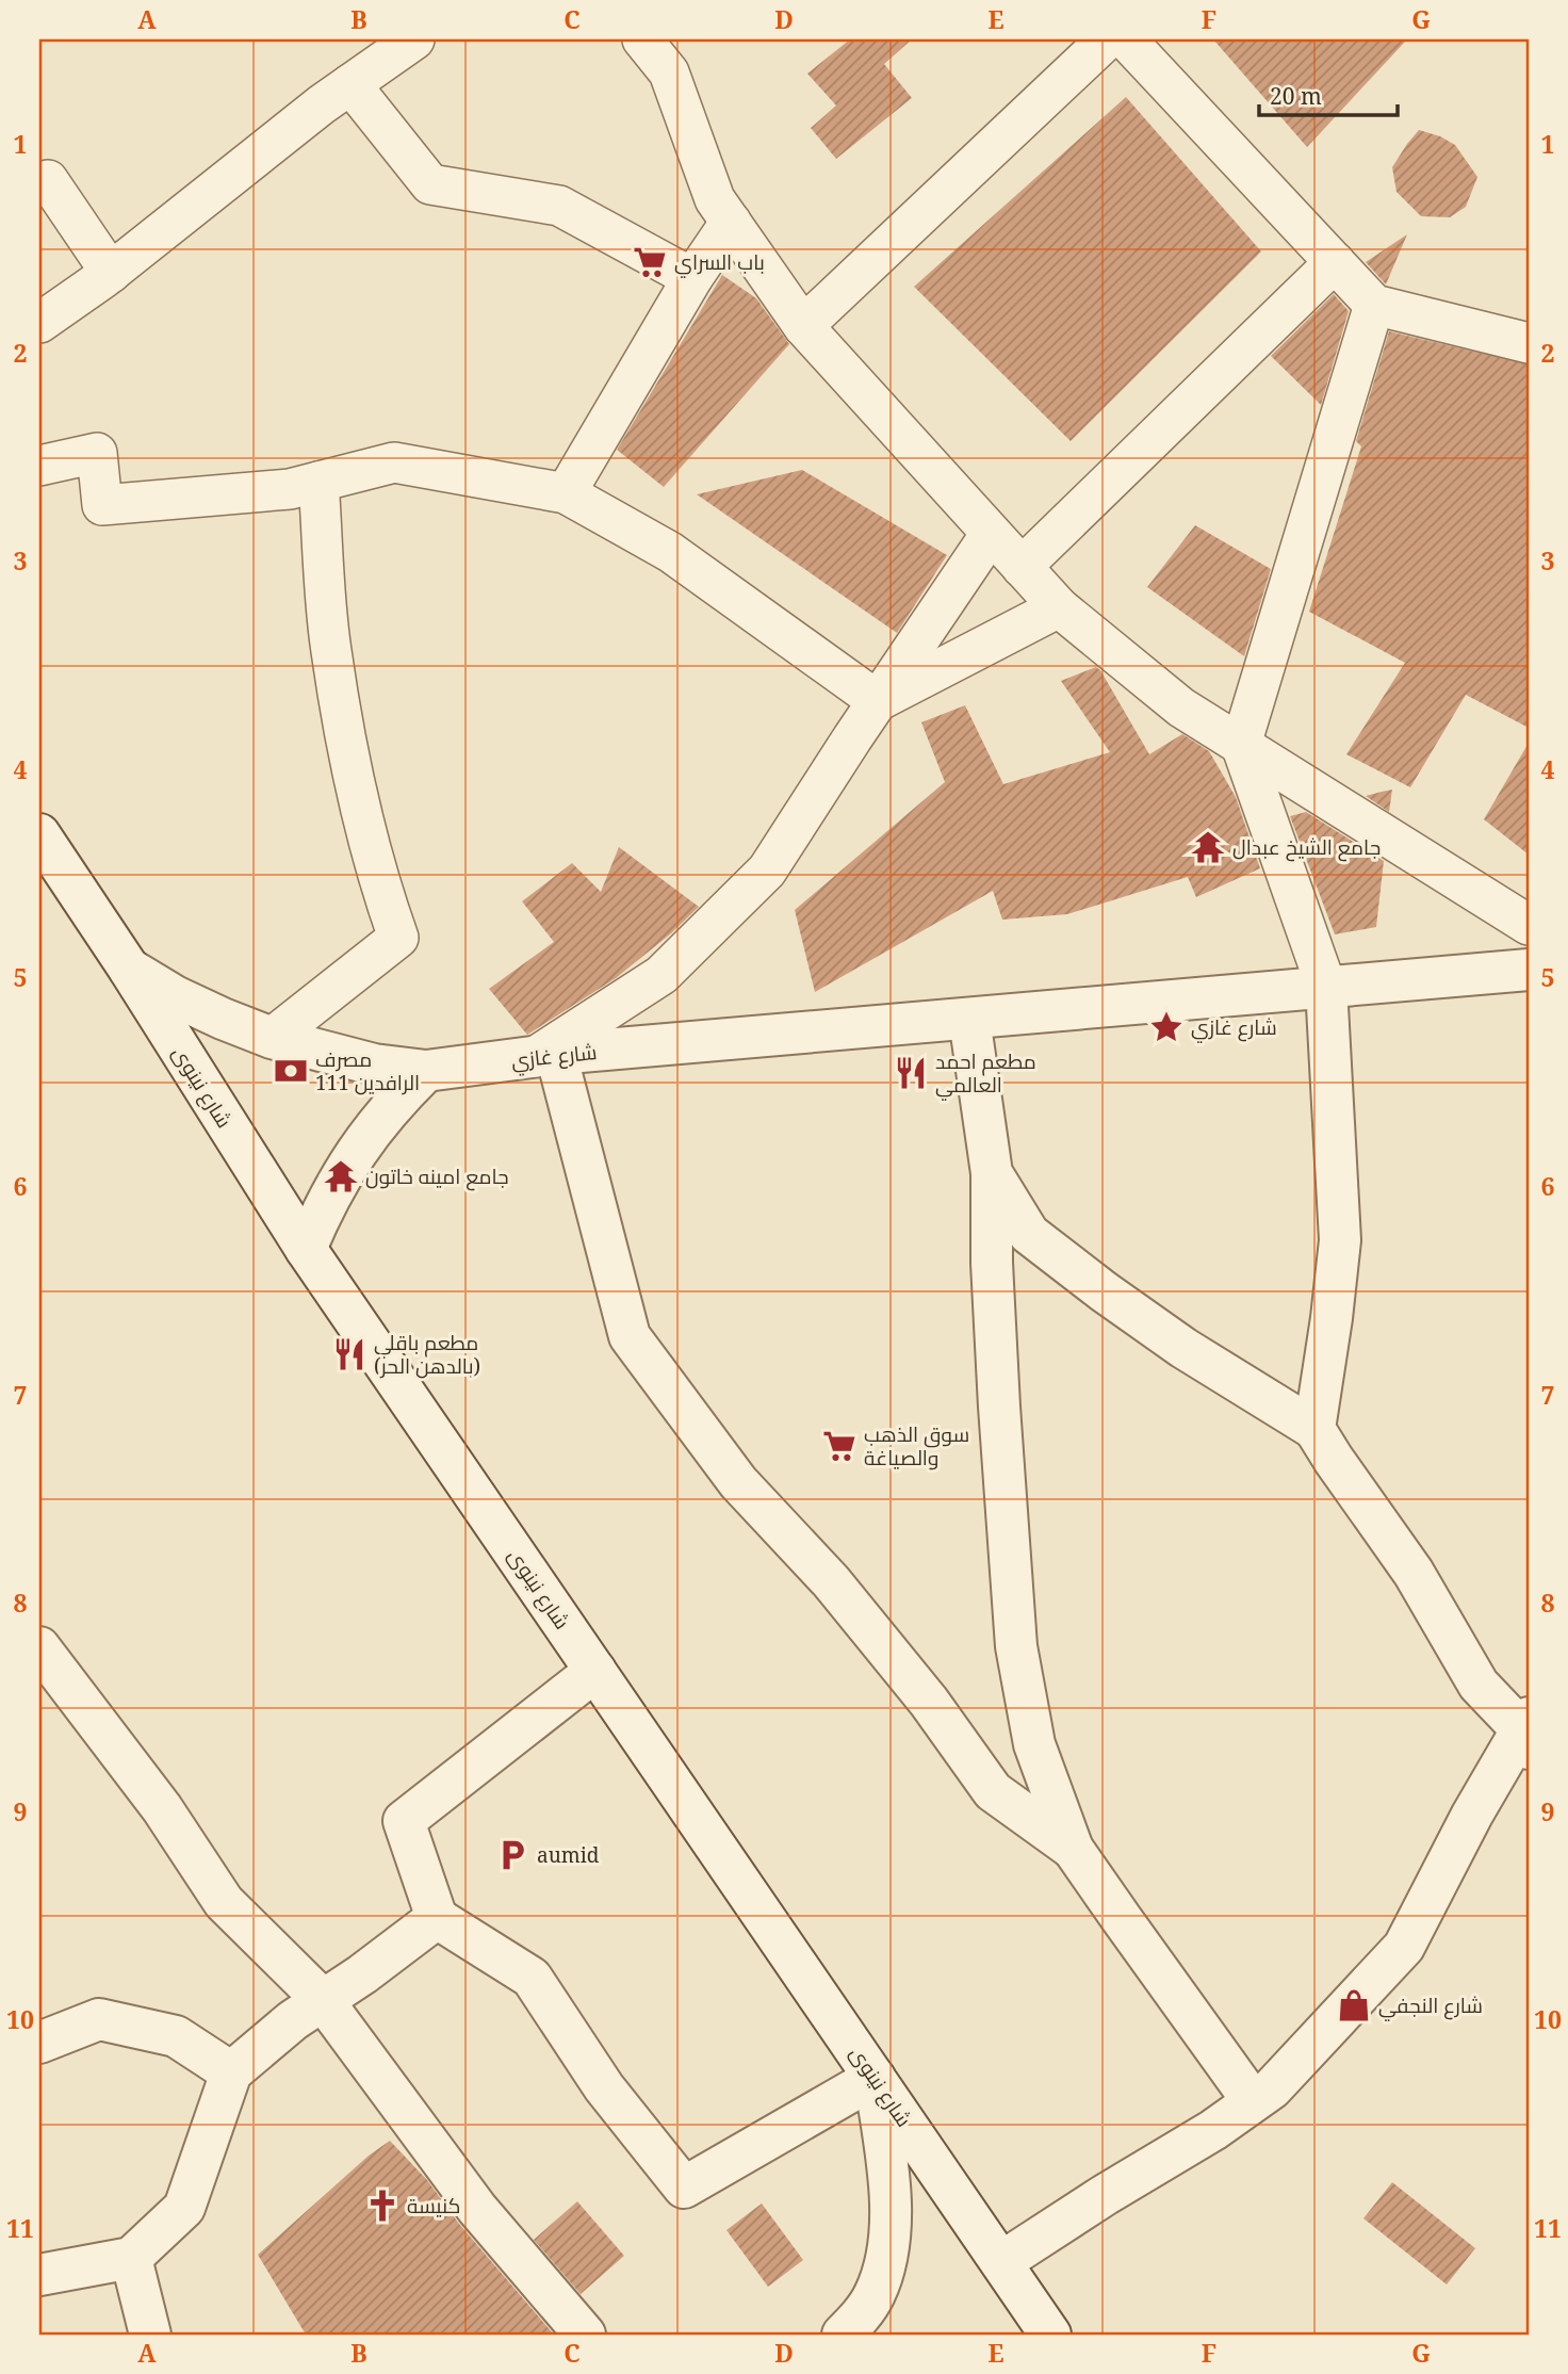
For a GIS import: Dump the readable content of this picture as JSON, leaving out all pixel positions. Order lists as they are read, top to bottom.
{
  "streets": {
    "street": ["شارع غازي", "شارع نينوى"]
  },
  "crossings": [
    ["شارع غازي", "شارع نينوى"]
  ],
  "places": {
    "supermarket": ["باب السراي", "سوق الذهب والصياغة"],
    "temple": ["جامع الشيخ عبدال", "جامع امينه خاتون"],
    "place": ["شارع غازي"],
    "bank": ["مصرف الرافدين 111"],
    "restaurant": ["مطعم احمد العالمي", "مطعم باقلي (بالدهن الحر)"],
    "parking": ["aumid"],
    "shop": ["شارع النجفي"],
    "church": ["كنيسة"]
  },
  "scale_bar": "20 m",
  "grid": {
    "columns": [
      "A",
      "B",
      "C",
      "D",
      "E",
      "F",
      "G"
    ],
    "rows": [
      "1",
      "2",
      "3",
      "4",
      "5",
      "6",
      "7",
      "8",
      "9",
      "10",
      "11"
    ]
  }
}
